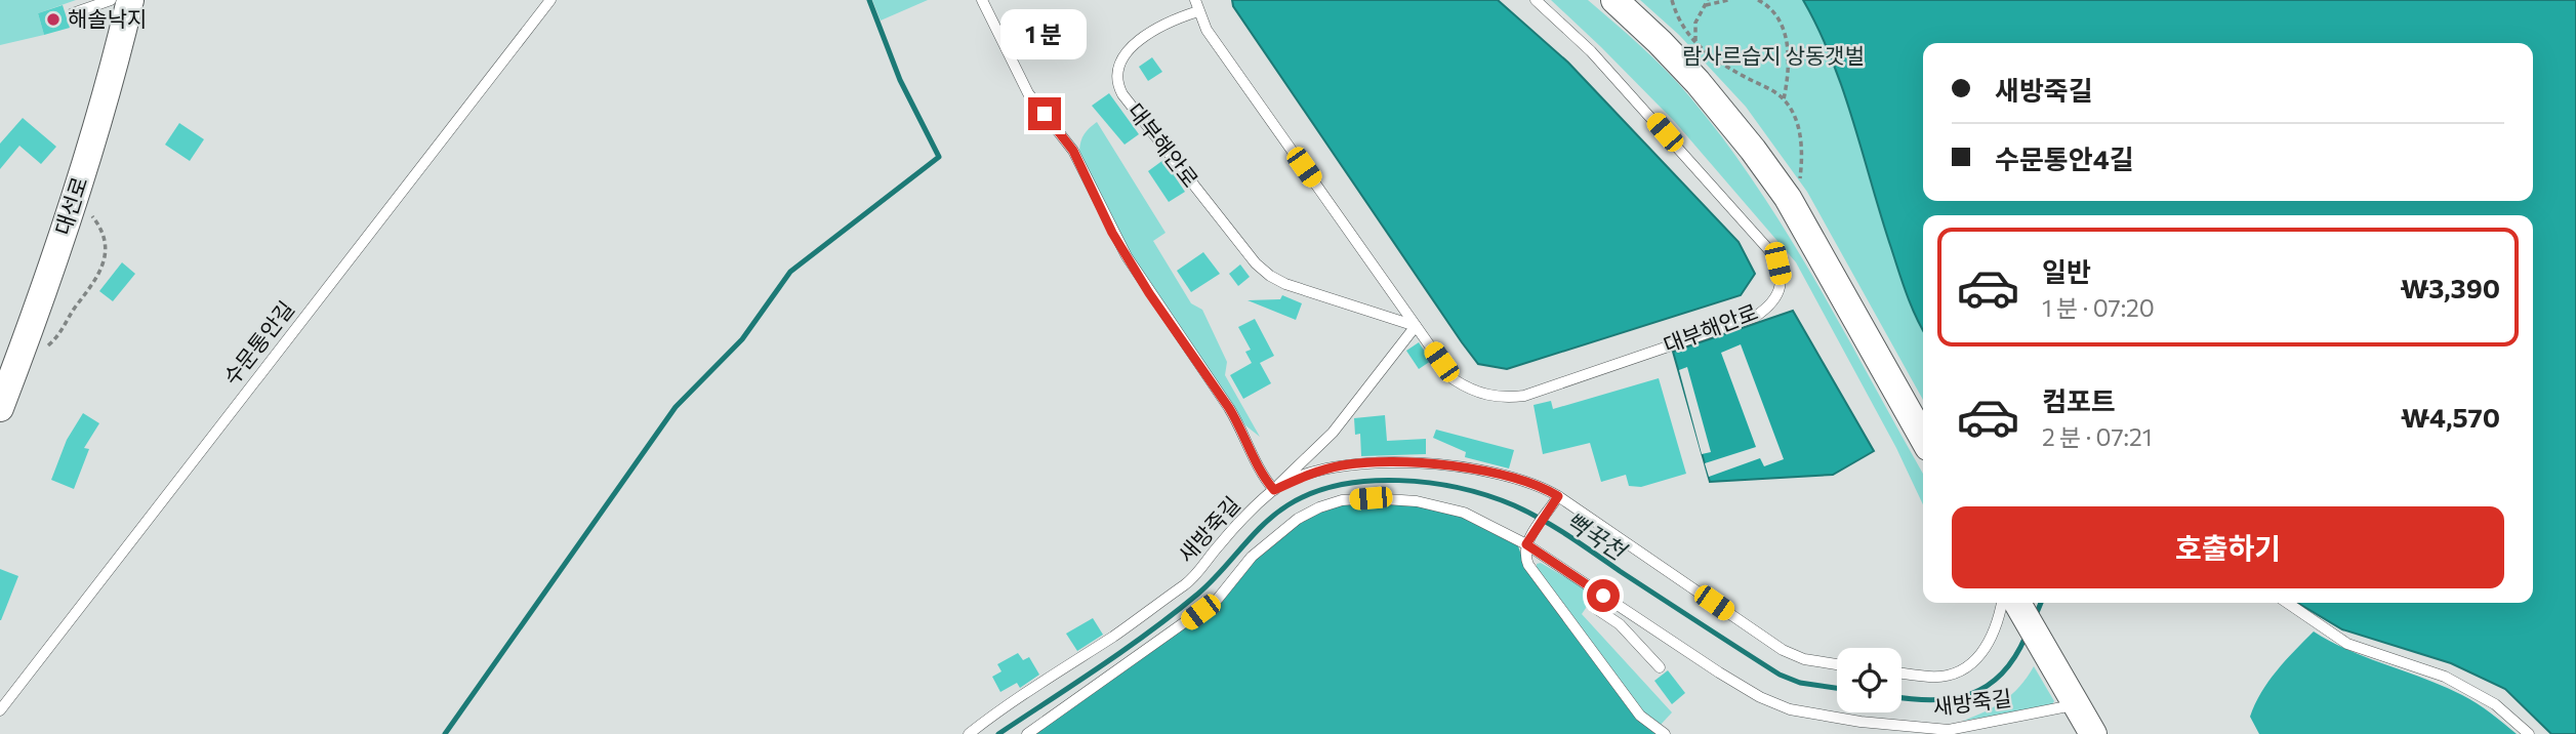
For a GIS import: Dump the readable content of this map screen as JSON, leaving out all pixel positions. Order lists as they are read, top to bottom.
{
  "streets": {
    "street": ["대선로"],
    "lane": ["대부해안로", "수문통안길", "새방죽길"]
  },
  "water": ["뻑꾹천"],
  "parks": ["람사르습지 상동갯벌"],
  "places": ["해솔낙지"],
  "page": {
    "bubble": "1 분",
    "banner": ["새방죽길", "수문통안4길"],
    "list": [
      {
        "name": "일반",
        "note": "1 분 · 07:20",
        "value": "₩3,390"
      },
      {
        "name": "컴포트",
        "note": "2 분 · 07:21",
        "value": "₩4,570"
      }
    ],
    "buttons": "호출하기"
  }
}
